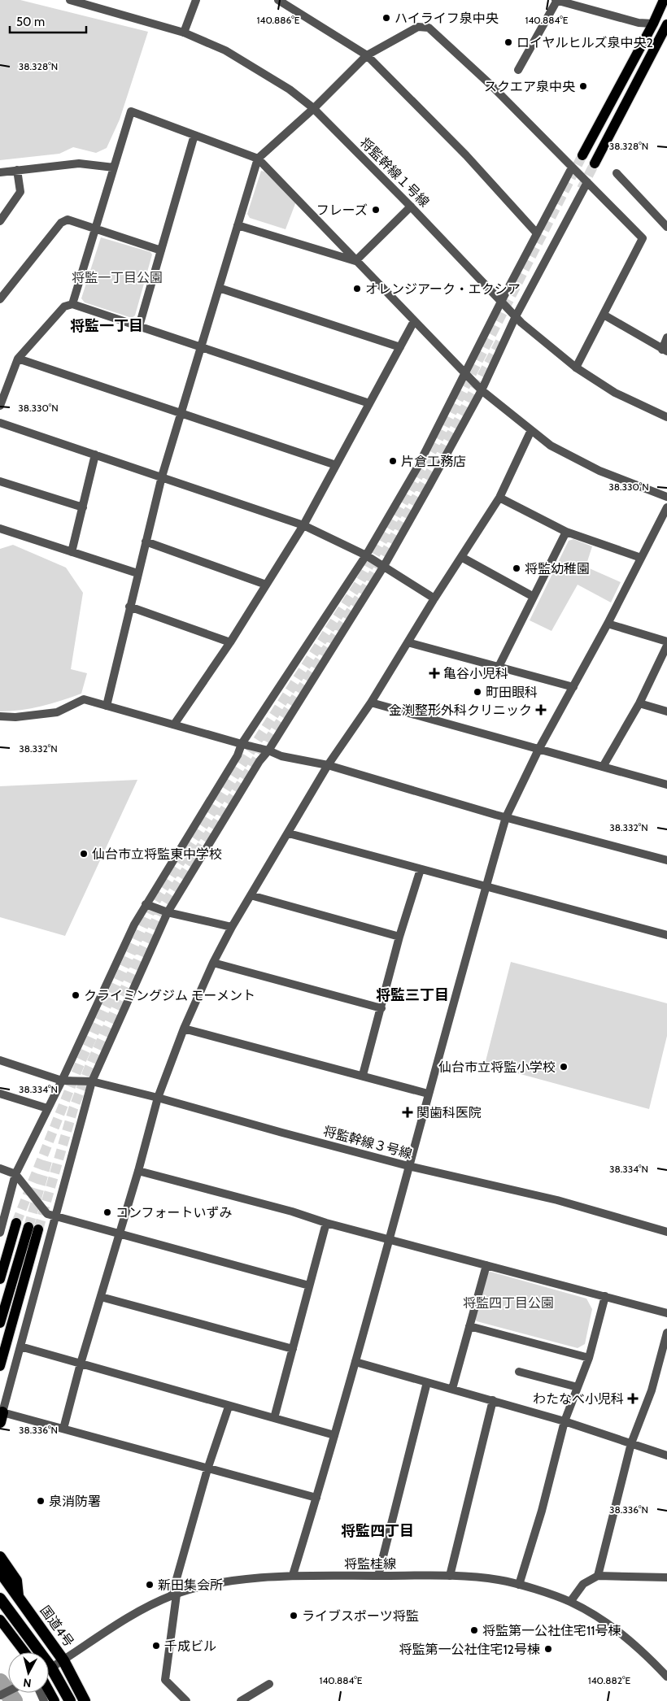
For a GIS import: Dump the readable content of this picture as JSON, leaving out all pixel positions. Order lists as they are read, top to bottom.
{
  "streets": {
    "highway": ["国道4号"],
    "street": ["将監幹線１号線", "将監幹線３号線", "将監桂線"]
  },
  "crossings": [
    ["将監桂線", "国道4号"]
  ],
  "districts": ["将監一丁目", "将監三丁目", "将監四丁目"],
  "parks": ["将監一丁目公園", "将監四丁目公園"],
  "places": {
    "other": [
      "ハイライフ泉中央",
      "ロイヤルヒルズ泉中央2",
      "スクエア泉中央",
      "フレーズ",
      "オレンジアーク・エクシア",
      "片倉工務店",
      "将監幼稚園",
      "町田眼科",
      "仙台市立将監東中学校",
      "クライミングジム モーメント",
      "仙台市立将監小学校",
      "コンフォートいずみ",
      "泉消防署",
      "新田集会所",
      "ライブスポーツ将監",
      "将監第一公社住宅11号棟",
      "千成ビル",
      "将監第一公社住宅12号棟"
    ],
    "health": [
      "亀谷小児科",
      "金渕整形外科クリニック",
      "関歯科医院",
      "わたなべ小児科"
    ]
  },
  "scale_bar": "50 m",
  "north": "bottom",
  "coordinates": [
    "140.886°E",
    "140.884°E",
    "38.328°N",
    "38.330°N",
    "38.332°N",
    "38.334°N",
    "38.336°N",
    "140.882°E"
  ]
}
